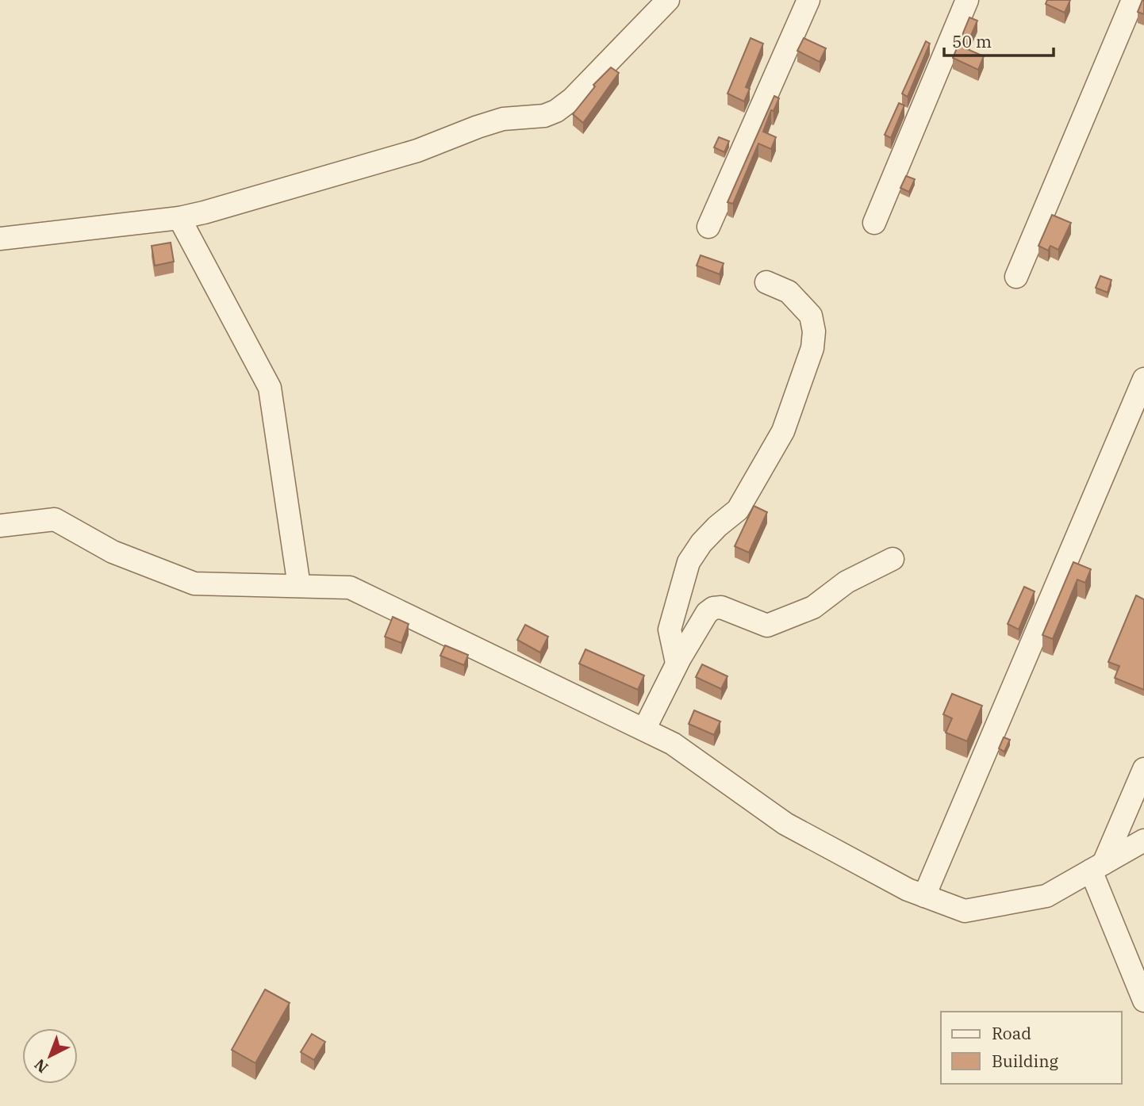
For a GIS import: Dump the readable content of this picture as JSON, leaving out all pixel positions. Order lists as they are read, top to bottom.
{
  "legend": ["Road", "Building"],
  "scale_bar": "50 m",
  "north": "bottom left"
}
